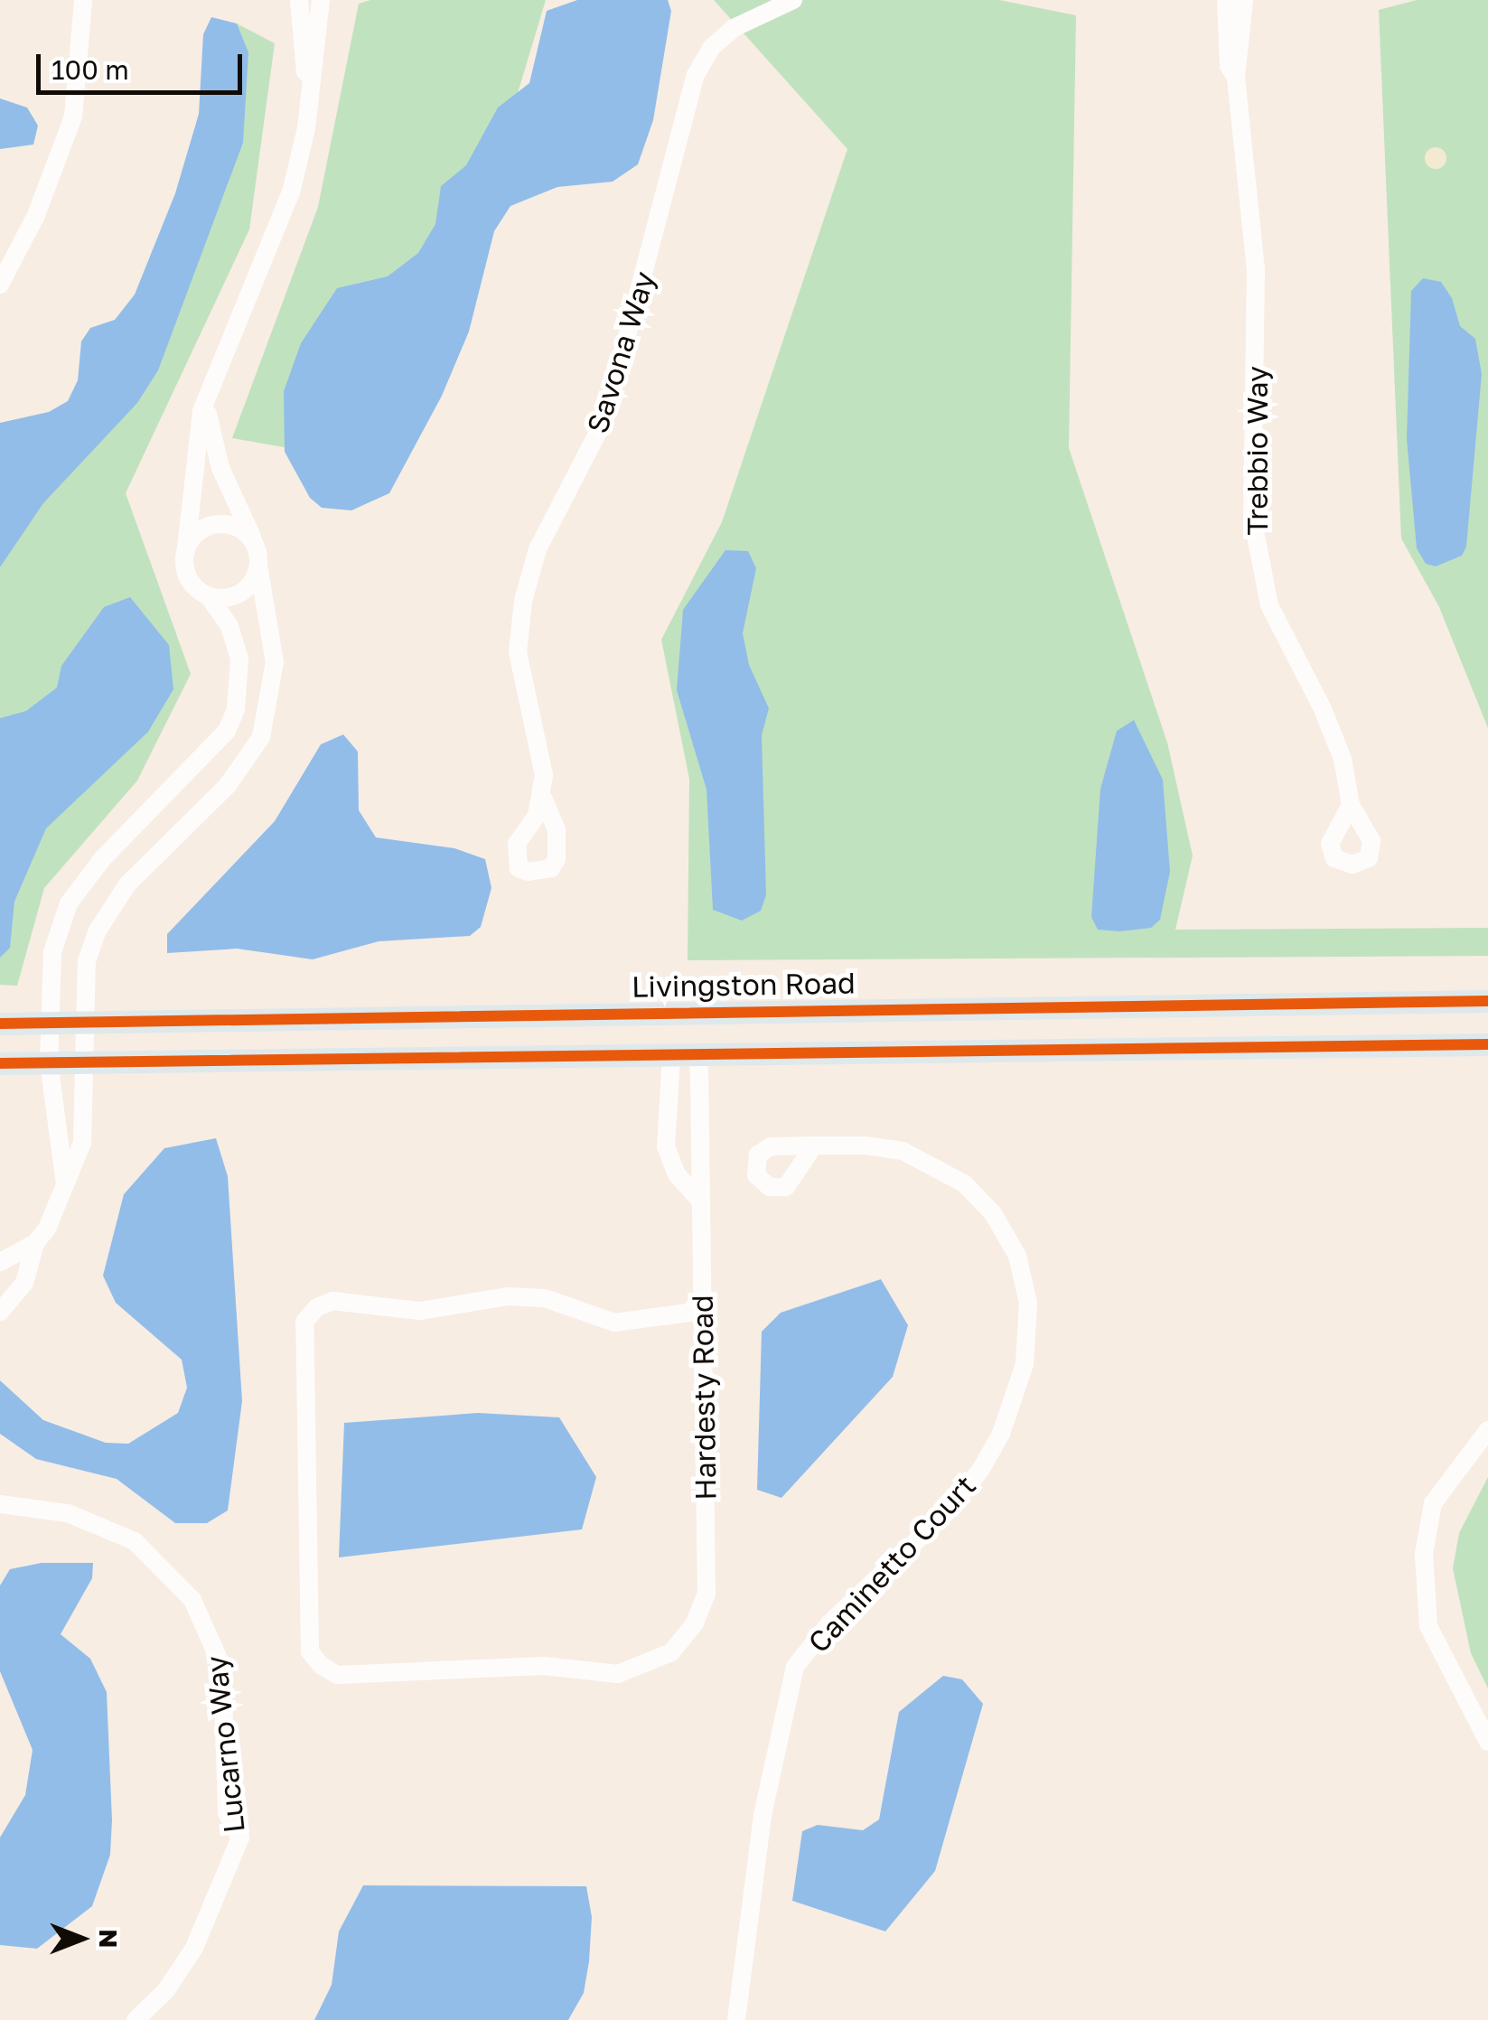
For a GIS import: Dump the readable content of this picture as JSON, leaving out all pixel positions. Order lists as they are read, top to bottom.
{
  "streets": {
    "main road": ["Livingston Road"],
    "street": [
      "Savona Way",
      "Trebbio Way",
      "Hardesty Road",
      "Caminetto Court",
      "Lucarno Way"
    ]
  },
  "scale_bar": "100 m",
  "north": "right"
}
